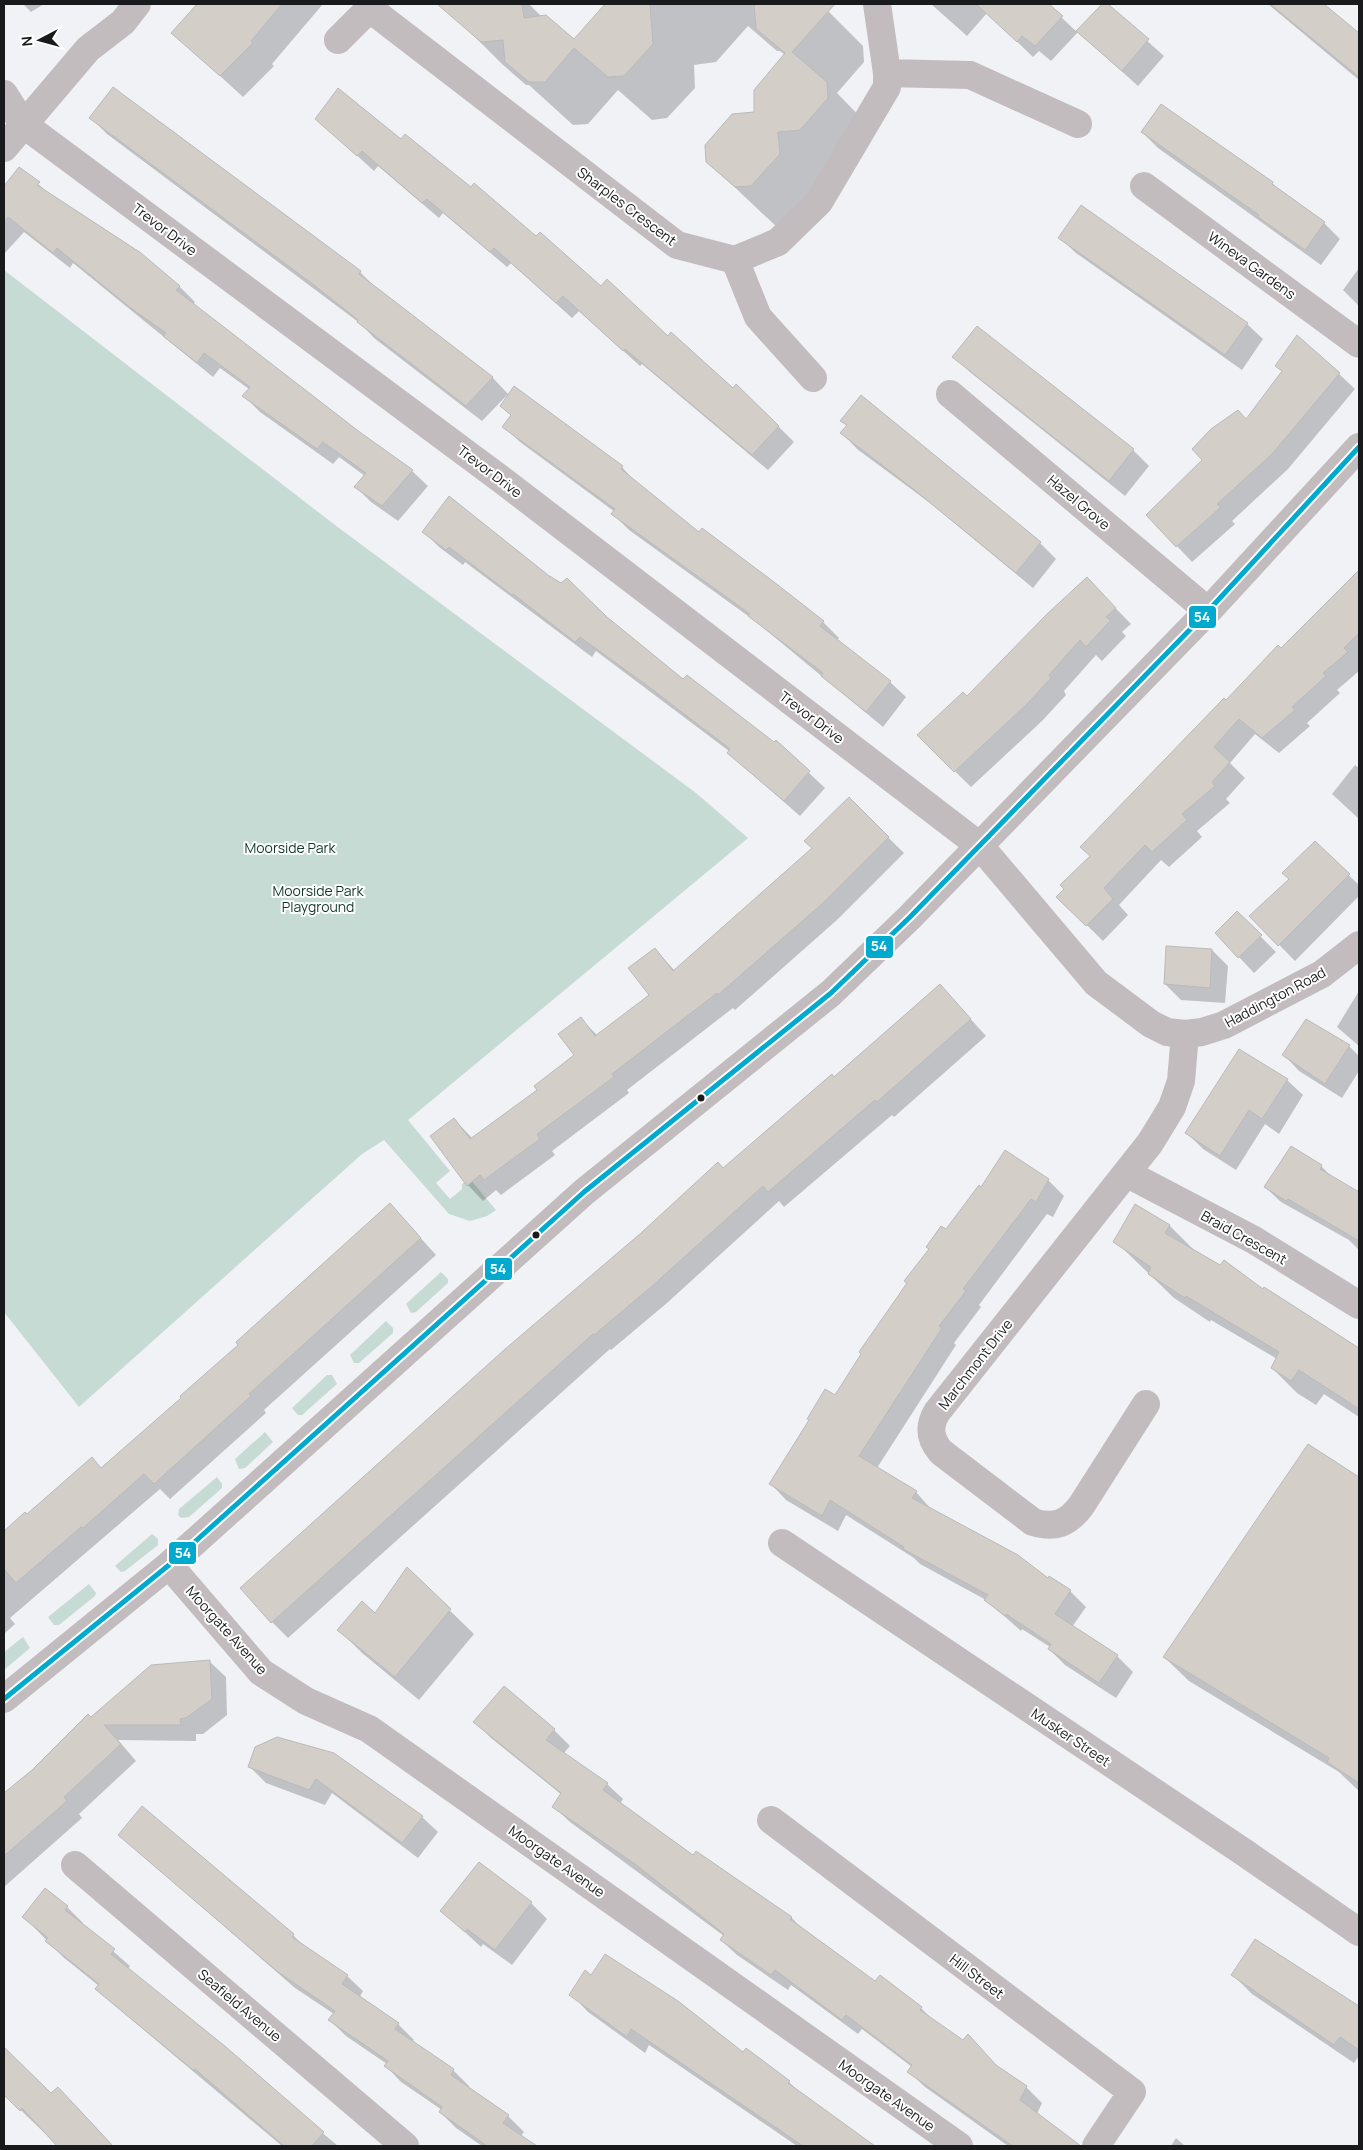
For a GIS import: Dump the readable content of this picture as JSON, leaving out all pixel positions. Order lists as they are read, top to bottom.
{
  "streets": {
    "street": [
      "Sharples Crescent",
      "Trevor Drive",
      "Wineva Gardens",
      "Hazel Grove",
      "Haddington Road",
      "Braid Crescent",
      "Marchmont Drive",
      "Moorgate Avenue",
      "Musker Street",
      "Hill Street",
      "Seafield Avenue"
    ]
  },
  "crossings": [
    ["Trevor Drive", "Haddington Road"],
    ["Trevor Drive", "Marchmont Drive"],
    ["Haddington Road", "Marchmont Drive"],
    ["Braid Crescent", "Marchmont Drive"]
  ],
  "parks": ["Moorside Park", "Moorside Park Playground"],
  "lines": ["transit line 54"],
  "north": "left"
}
